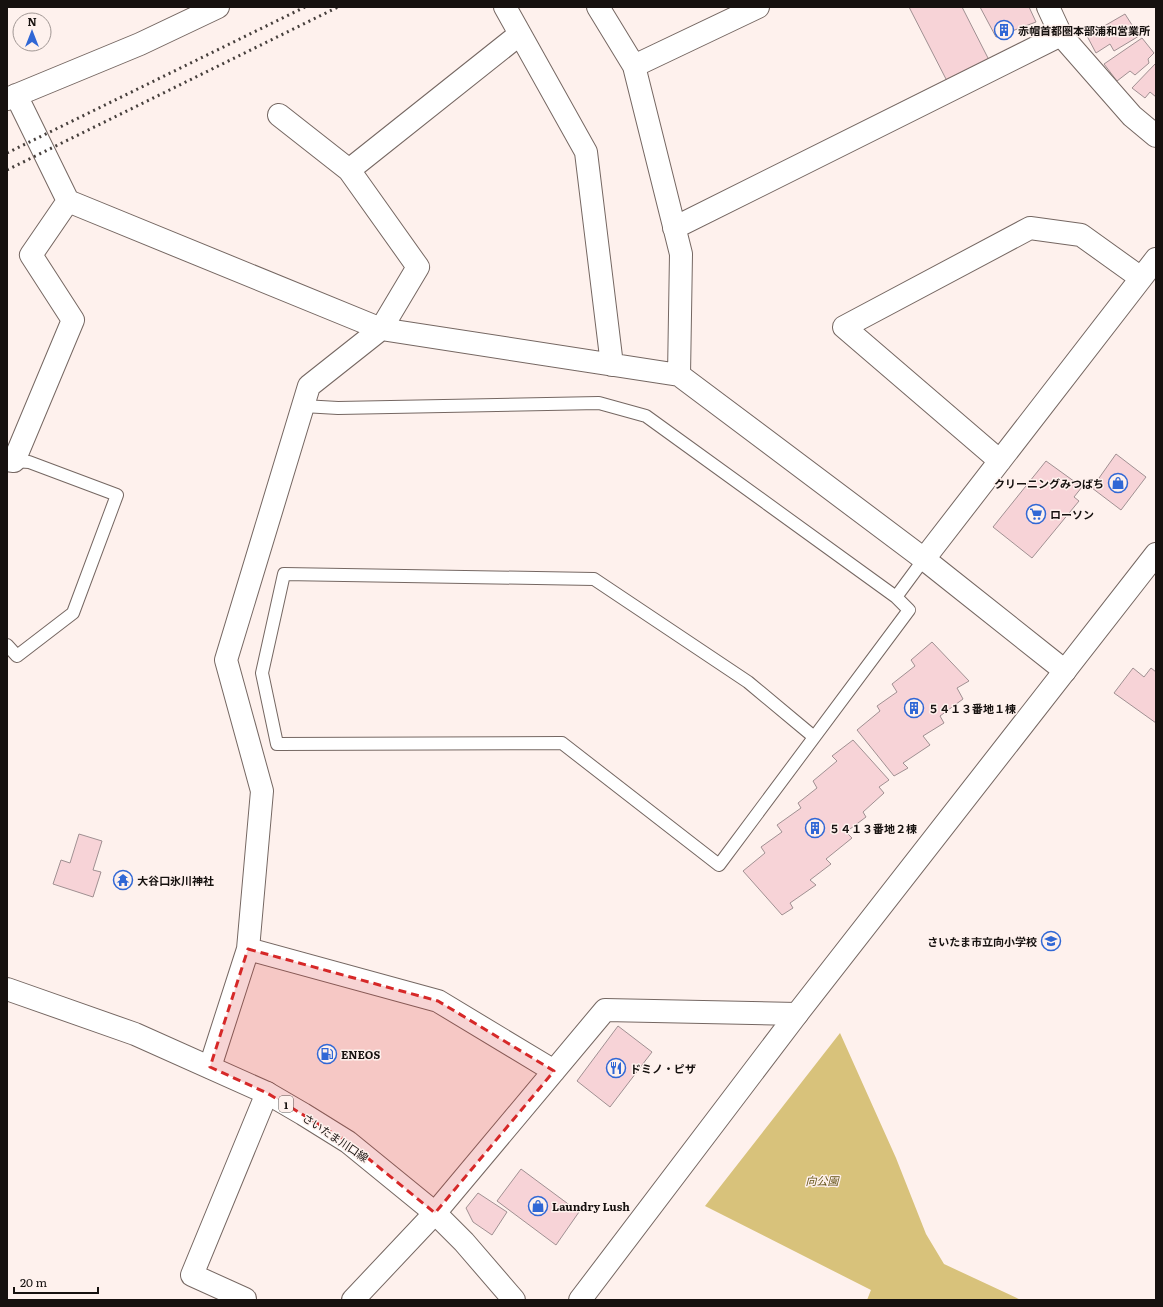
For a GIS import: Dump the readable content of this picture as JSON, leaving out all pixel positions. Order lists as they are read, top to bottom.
{
  "streets": {
    "street": ["1", "さいたま川口線"]
  },
  "parks": ["向公園"],
  "places": {
    "building": ["赤帽首都圏本部浦和営業所", "５４１３番地１棟", "５４１３番地２棟"],
    "shop": ["クリーニングみつばち", "Laundry Lush"],
    "supermarket": ["ローソン"],
    "temple": ["大谷口氷川神社"],
    "school or university": ["さいたま市立向小学校"],
    "fuel station": ["ENEOS"],
    "restaurant": ["ドミノ・ピザ"]
  },
  "scale_bar": "20 m",
  "north": "top"
}
